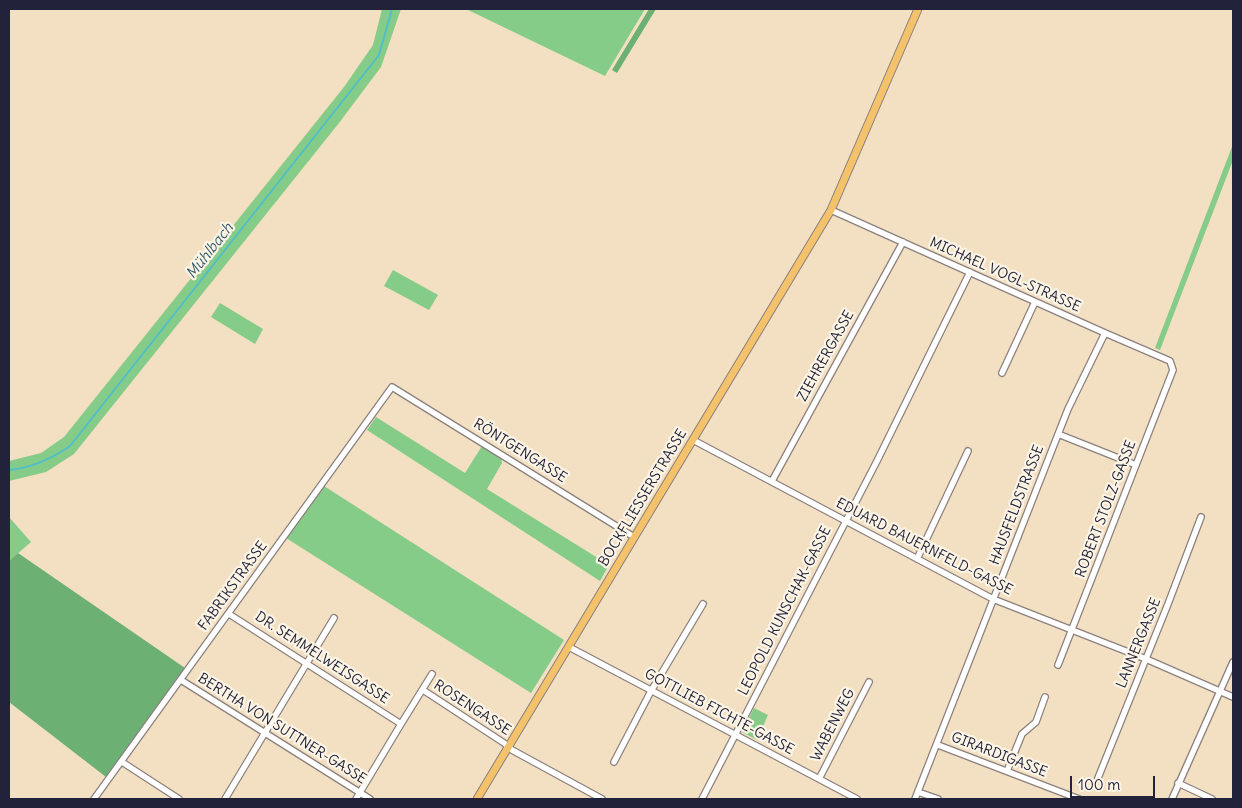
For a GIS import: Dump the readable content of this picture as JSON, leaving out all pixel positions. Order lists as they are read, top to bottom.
{
  "streets": {
    "main road": ["BOCKFLIESSERSTRASSE"],
    "street": [
      "MICHAEL VOGL-STRASSE",
      "ZIEHRERGASSE",
      "RÖNTGENGASSE",
      "HAUSFELDSTRASSE",
      "ROBERT STOLZ-GASSE",
      "EDUARD BAUERNFELD-GASSE",
      "FABRIKSTRASSE",
      "LEOPOLD KUNSCHAK-GASSE",
      "LANNERGASSE",
      "DR. SEMMELWEISGASSE",
      "ROSENGASSE",
      "GOTTLIEB FICHTE-GASSE",
      "WABENWEG",
      "BERTHA VON SUTTNER-GASSE",
      "GIRARDIGASSE"
    ]
  },
  "crossings": [
    ["MICHAEL VOGL-STRASSE", "ZIEHRERGASSE"],
    ["MICHAEL VOGL-STRASSE", "BOCKFLIESSERSTRASSE"],
    ["MICHAEL VOGL-STRASSE", "HAUSFELDSTRASSE"],
    ["MICHAEL VOGL-STRASSE", "ROBERT STOLZ-GASSE"],
    ["MICHAEL VOGL-STRASSE", "LEOPOLD KUNSCHAK-GASSE"],
    ["ZIEHRERGASSE", "EDUARD BAUERNFELD-GASSE"],
    ["RÖNTGENGASSE", "BOCKFLIESSERSTRASSE"],
    ["RÖNTGENGASSE", "FABRIKSTRASSE"],
    ["BOCKFLIESSERSTRASSE", "EDUARD BAUERNFELD-GASSE"],
    ["BOCKFLIESSERSTRASSE", "ROSENGASSE"],
    ["BOCKFLIESSERSTRASSE", "GOTTLIEB FICHTE-GASSE"],
    ["HAUSFELDSTRASSE", "EDUARD BAUERNFELD-GASSE"],
    ["HAUSFELDSTRASSE", "GIRARDIGASSE"],
    ["ROBERT STOLZ-GASSE", "EDUARD BAUERNFELD-GASSE"],
    ["EDUARD BAUERNFELD-GASSE", "LEOPOLD KUNSCHAK-GASSE"],
    ["EDUARD BAUERNFELD-GASSE", "LANNERGASSE"],
    ["FABRIKSTRASSE", "DR. SEMMELWEISGASSE"],
    ["FABRIKSTRASSE", "BERTHA VON SUTTNER-GASSE"],
    ["LEOPOLD KUNSCHAK-GASSE", "GOTTLIEB FICHTE-GASSE"],
    ["GOTTLIEB FICHTE-GASSE", "WABENWEG"]
  ],
  "water": ["Mühlbach"],
  "scale_bar": "100 m"
}
